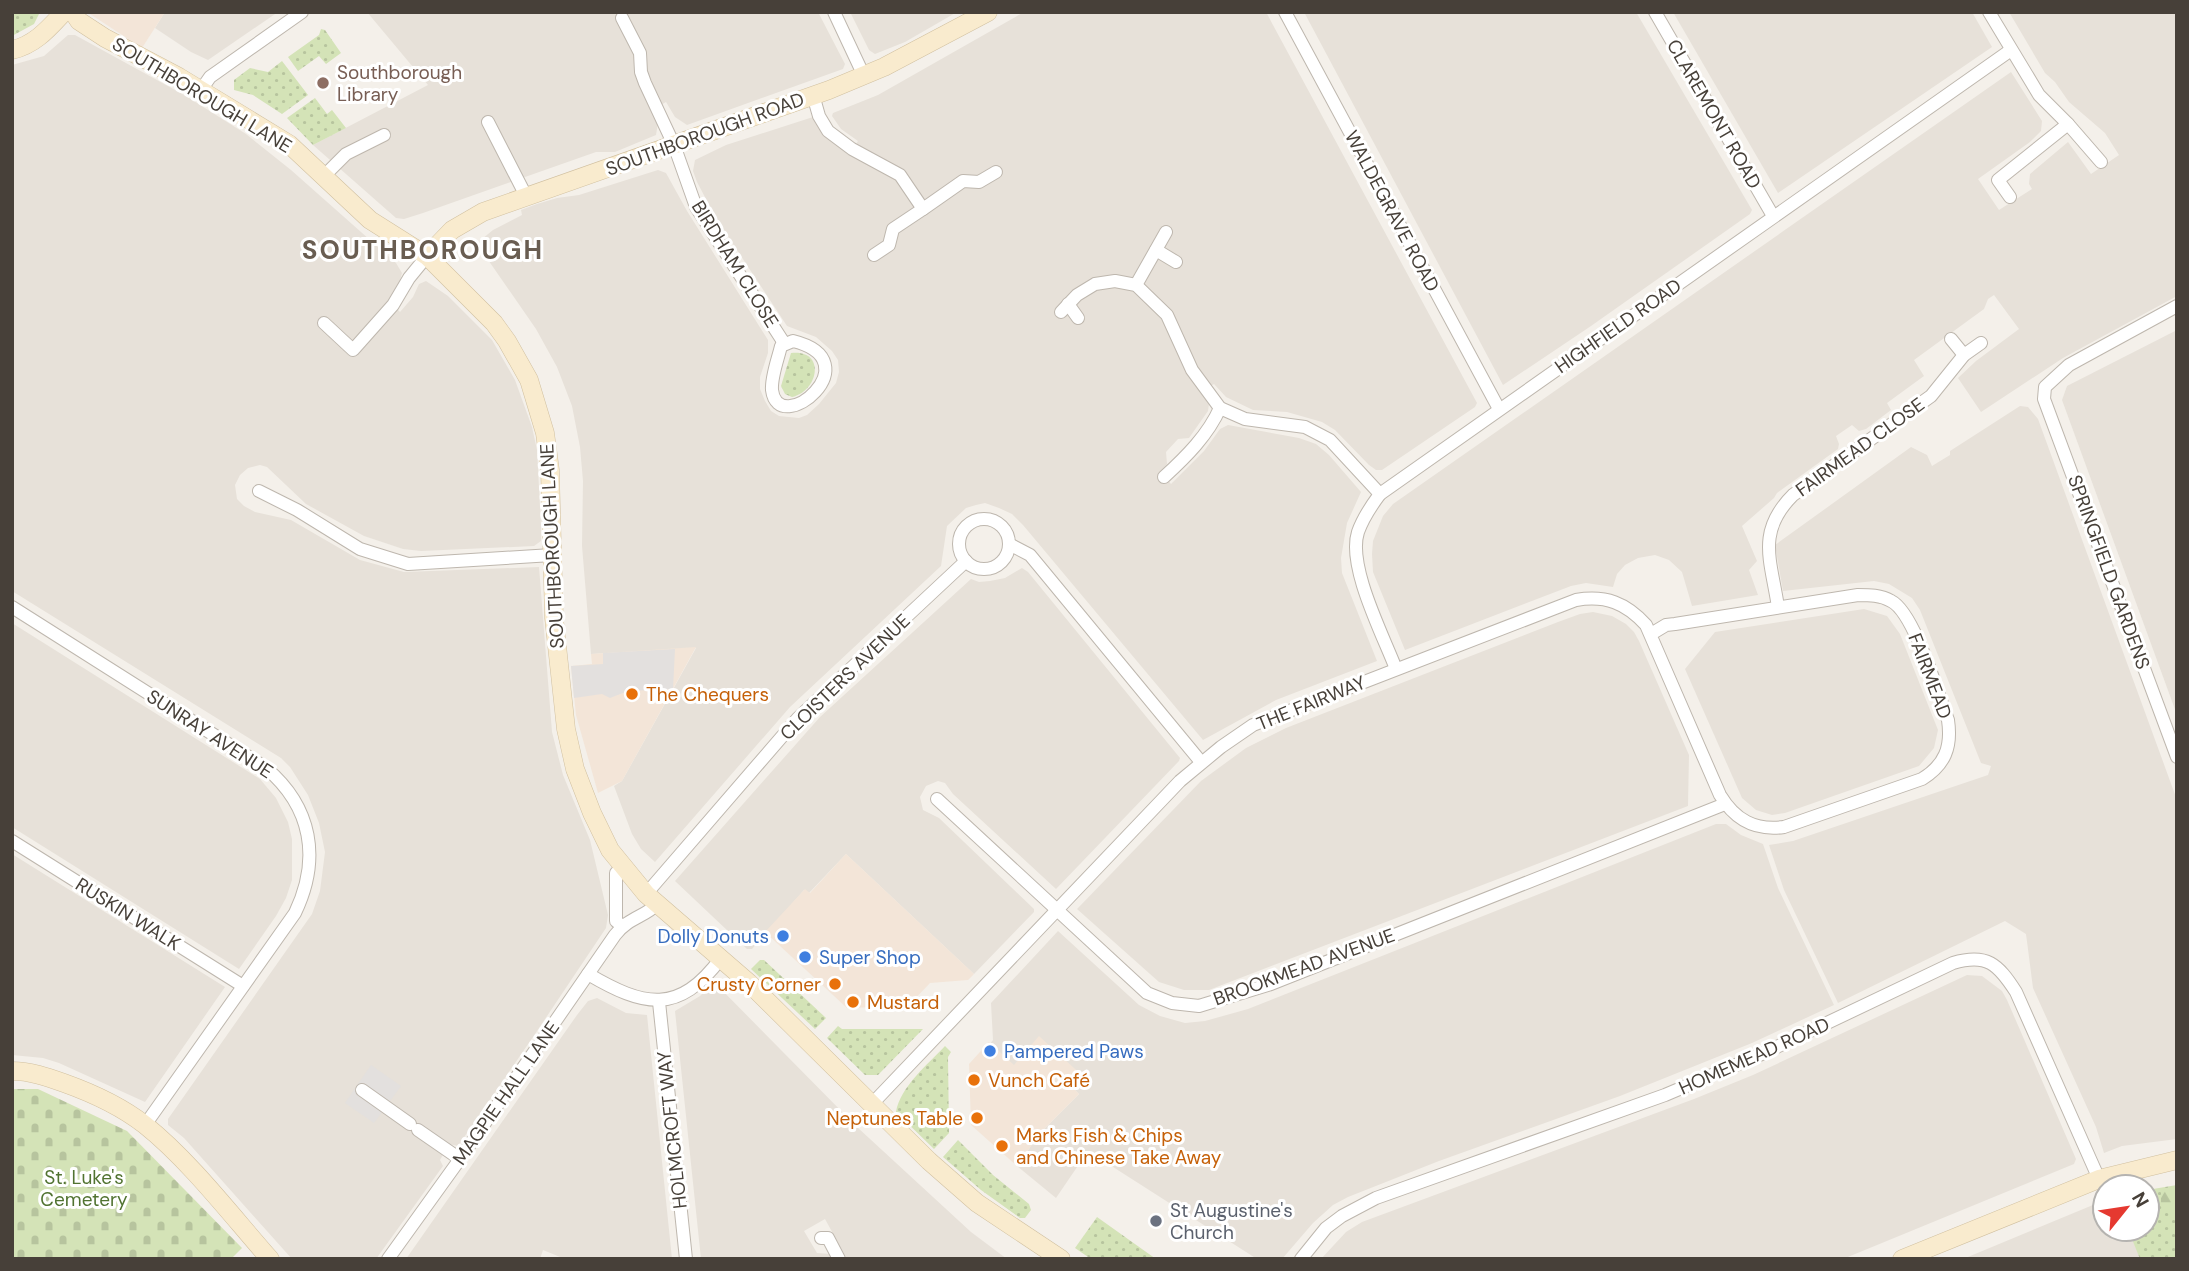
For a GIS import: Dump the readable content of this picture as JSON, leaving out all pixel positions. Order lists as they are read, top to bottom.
{
  "streets": {
    "street": [
      "SOUTHBOROUGH LANE",
      "CLAREMONT ROAD",
      "SOUTHBOROUGH ROAD",
      "WALDEGRAVE ROAD",
      "BIRDHAM CLOSE",
      "HIGHFIELD ROAD",
      "FAIRMEAD CLOSE",
      "SPRINGFIELD GARDENS",
      "FAIRMEAD",
      "CLOISTERS AVENUE",
      "THE FAIRWAY",
      "SUNRAY AVENUE",
      "RUSKIN WALK",
      "BROOKMEAD AVENUE",
      "HOMEMEAD ROAD",
      "MAGPIE HALL LANE",
      "HOLMCROFT WAY"
    ]
  },
  "crossings": [
    ["SOUTHBOROUGH LANE", "SOUTHBOROUGH ROAD"],
    ["SOUTHBOROUGH LANE", "CLOISTERS AVENUE"],
    ["SOUTHBOROUGH LANE", "THE FAIRWAY"],
    ["SOUTHBOROUGH LANE", "MAGPIE HALL LANE"],
    ["CLAREMONT ROAD", "HIGHFIELD ROAD"],
    ["SOUTHBOROUGH ROAD", "BIRDHAM CLOSE"],
    ["WALDEGRAVE ROAD", "HIGHFIELD ROAD"],
    ["HIGHFIELD ROAD", "THE FAIRWAY"],
    ["FAIRMEAD CLOSE", "FAIRMEAD"],
    ["FAIRMEAD", "THE FAIRWAY"],
    ["FAIRMEAD", "BROOKMEAD AVENUE"],
    ["CLOISTERS AVENUE", "MAGPIE HALL LANE"],
    ["THE FAIRWAY", "BROOKMEAD AVENUE"],
    ["SUNRAY AVENUE", "RUSKIN WALK"]
  ],
  "districts": ["SOUTHBOROUGH"],
  "parks": ["St. Luke's Cemetery"],
  "places": [
    "Southborough Library",
    "The Chequers",
    "Dolly Donuts",
    "Super Shop",
    "Crusty Corner",
    "Mustard",
    "Pampered Paws",
    "Vunch Café",
    "Neptunes Table",
    "Marks Fish & Chips and Chinese Take Away",
    "St Augustine's Church"
  ],
  "north": "top right"
}
